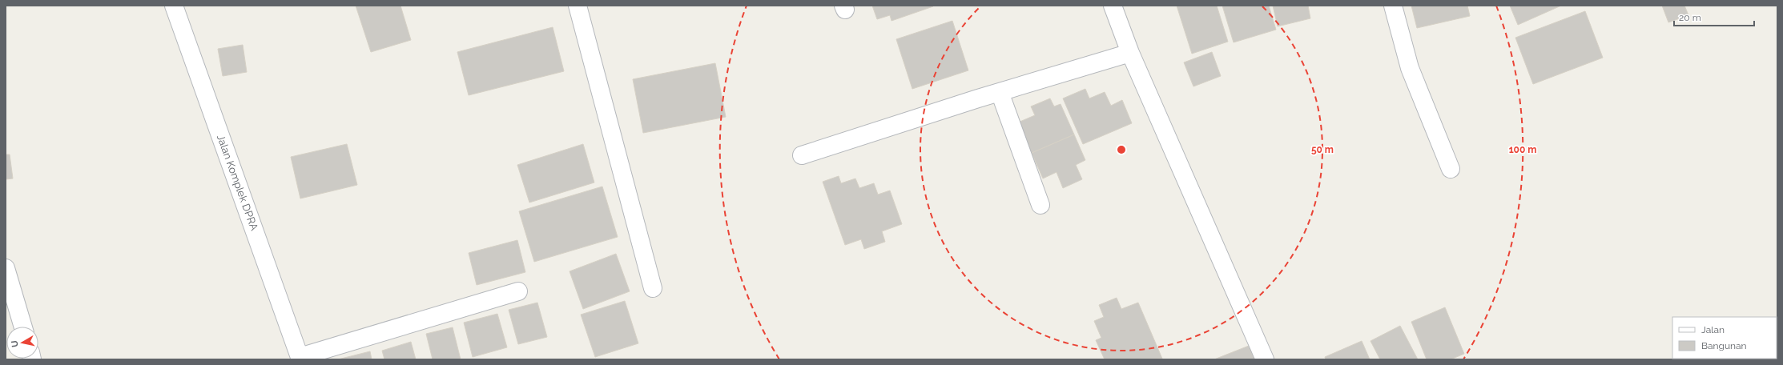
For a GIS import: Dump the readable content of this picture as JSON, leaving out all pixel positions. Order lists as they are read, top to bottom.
{
  "streets": {
    "street": ["Jalan Komplek DPRA"]
  },
  "legend": ["Jalan", "Bangunan"],
  "scale_bar": "20 m",
  "north": "left",
  "rings": ["50 m", "100 m"]
}
